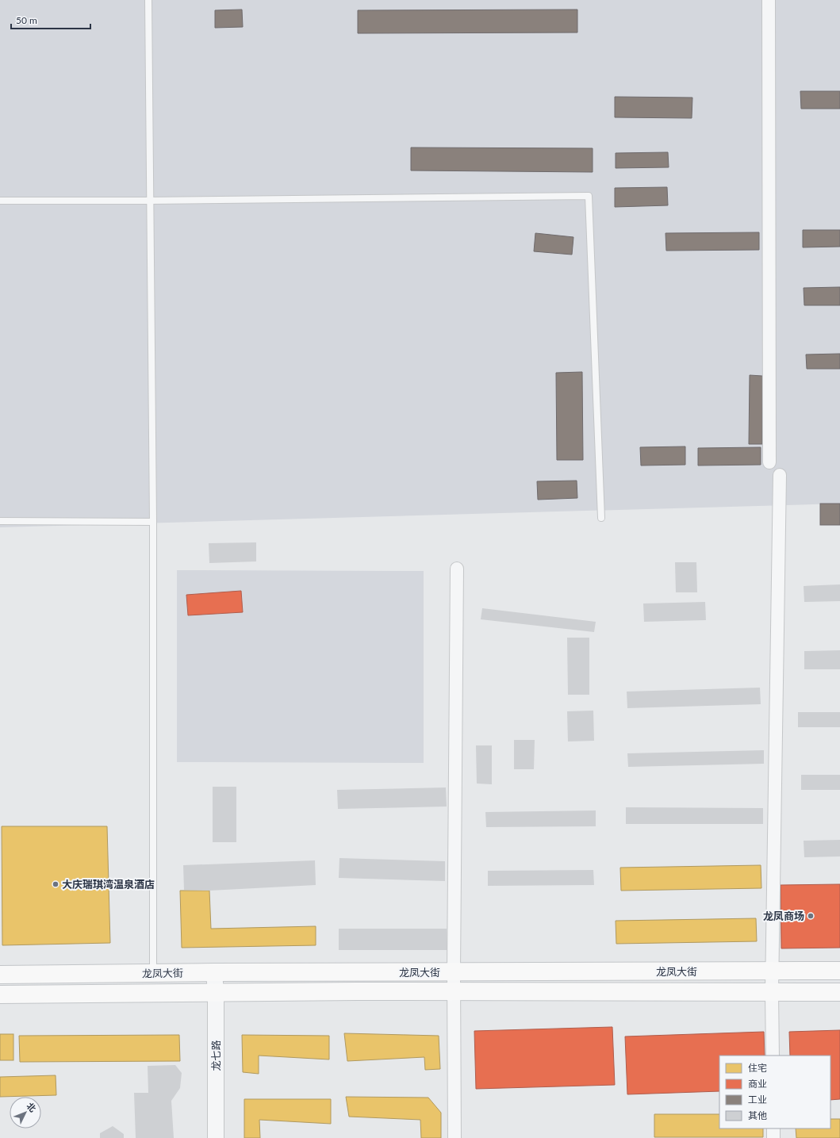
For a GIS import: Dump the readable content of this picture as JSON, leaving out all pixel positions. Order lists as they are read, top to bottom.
{
  "streets": {
    "main road": ["龙凤大街"],
    "street": ["龙七路"]
  },
  "crossings": [
    ["龙凤大街", "龙七路"]
  ],
  "places": ["大庆瑞琪湾温泉酒店", "龙凤商场"],
  "legend": [
    "住宅",
    "商业",
    "工业",
    "其他"
  ],
  "scale_bar": "50 m",
  "north": "top right"
}
